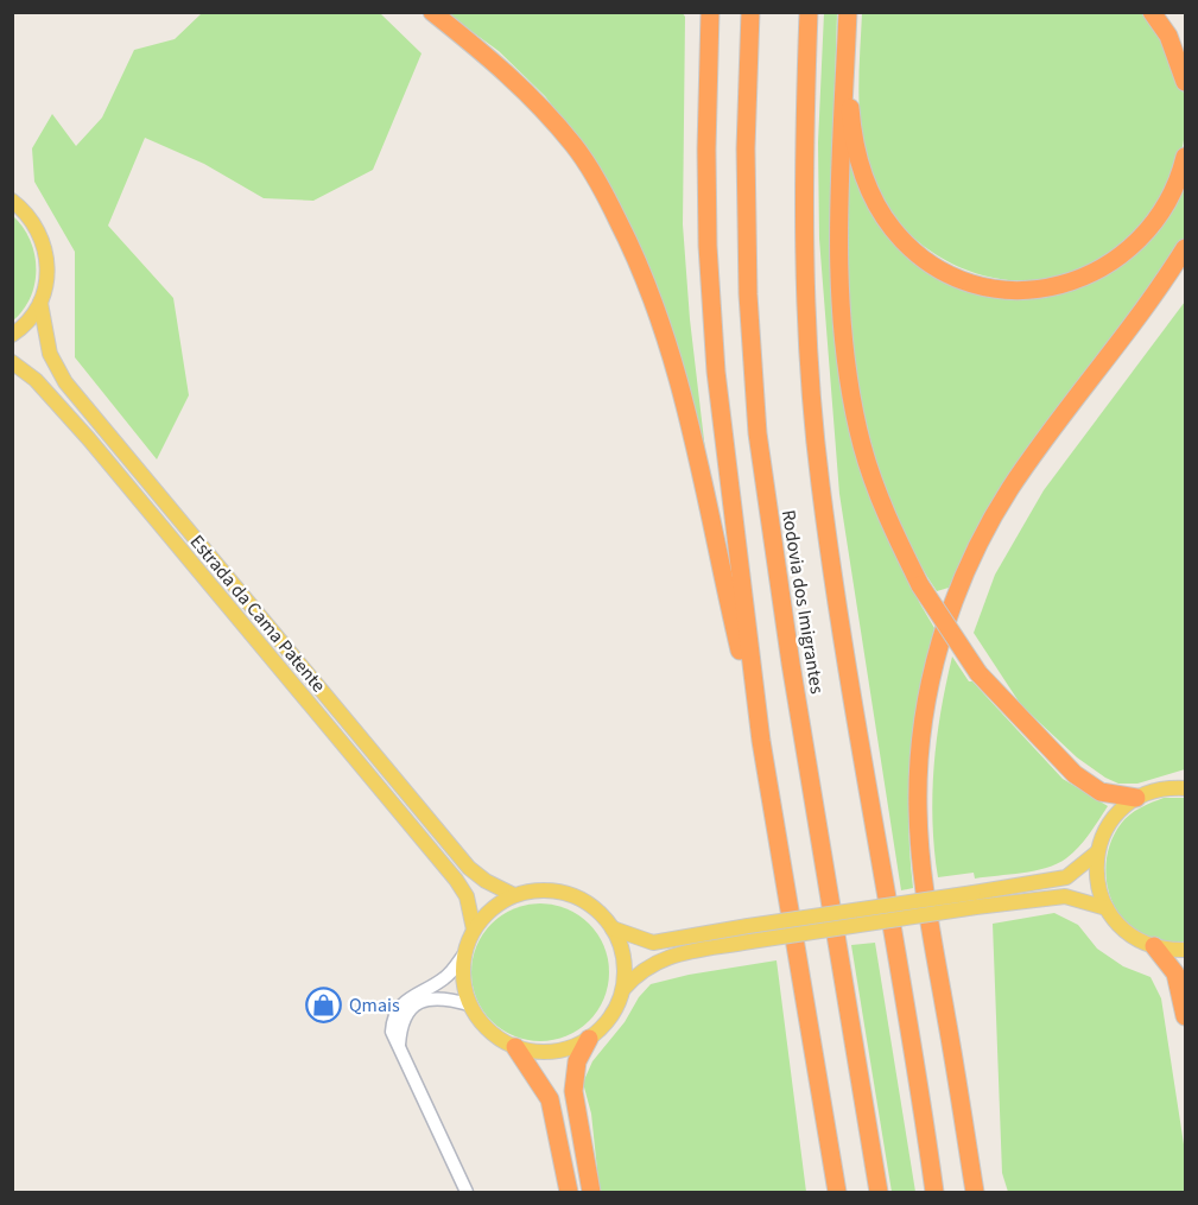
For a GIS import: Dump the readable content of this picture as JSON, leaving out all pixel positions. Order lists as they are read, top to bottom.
{
  "streets": {
    "highway": ["Rodovia dos Imigrantes"],
    "main road": ["Estrada da Cama Patente"]
  },
  "places": {
    "shop": ["Qmais"]
  }
}
